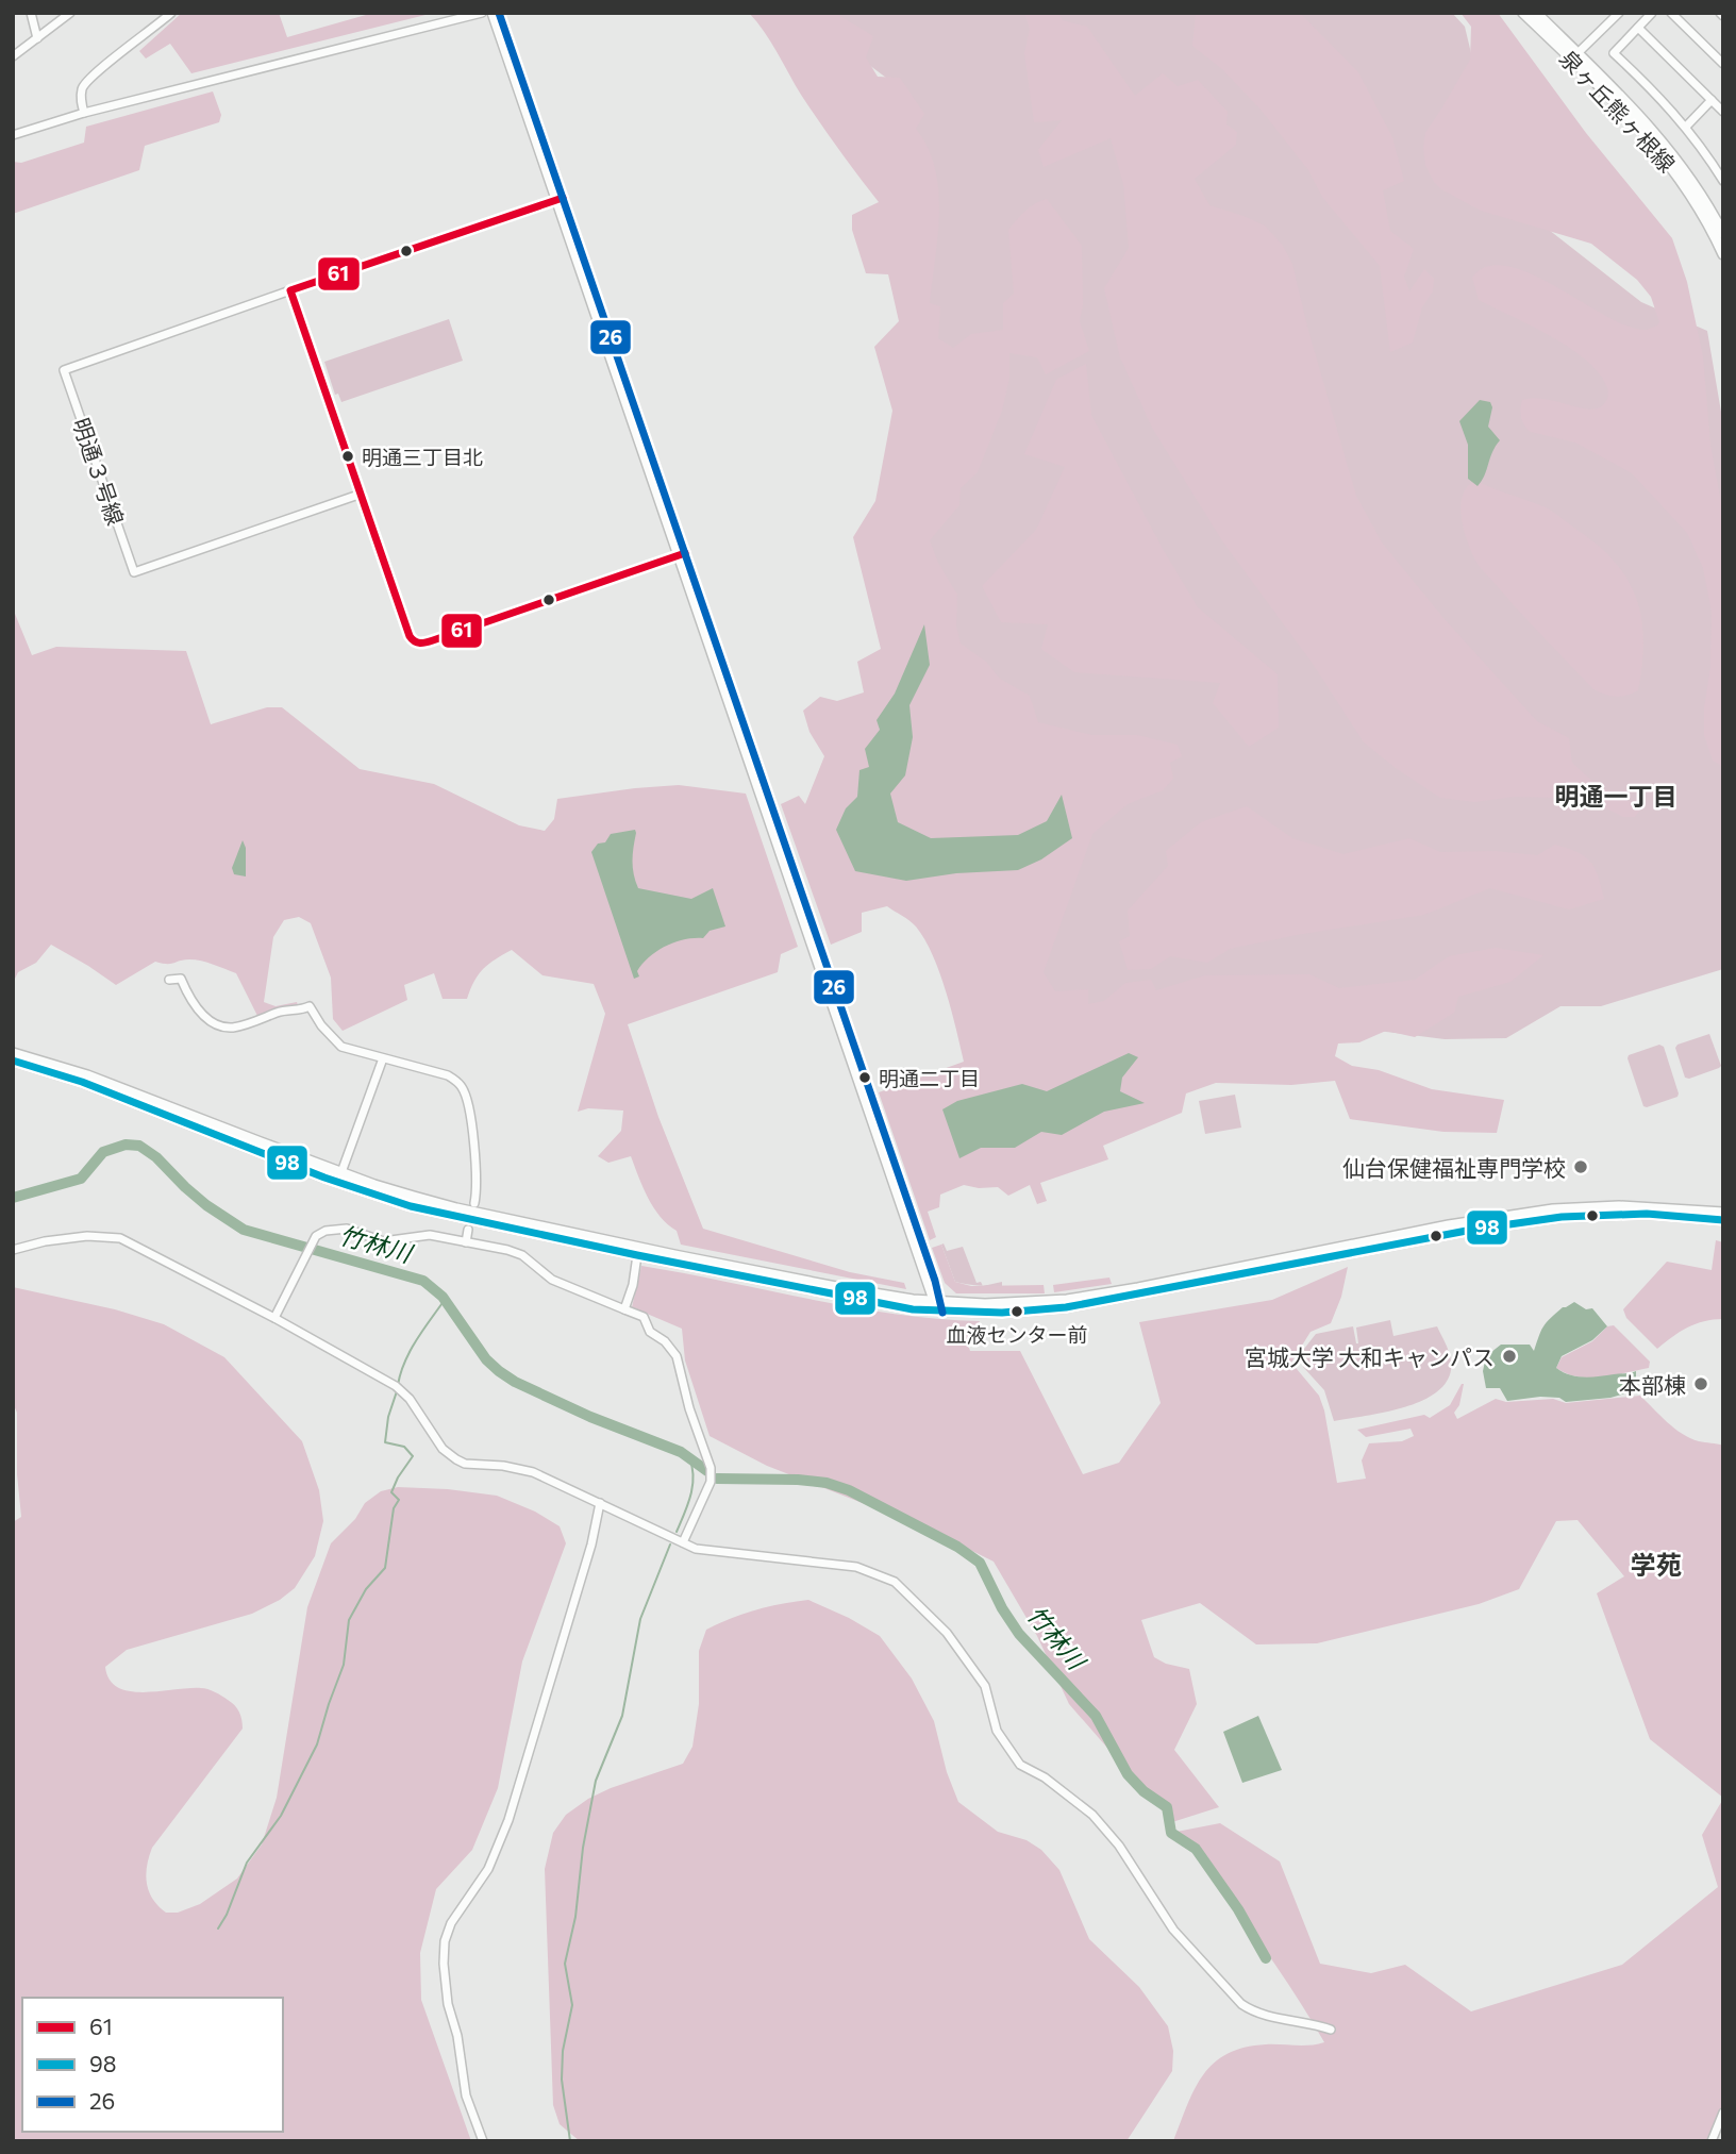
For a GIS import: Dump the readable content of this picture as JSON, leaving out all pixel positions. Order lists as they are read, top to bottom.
{
  "streets": {
    "main road": ["泉ヶ丘熊ヶ根線"],
    "street": ["明通３号線"]
  },
  "districts": ["明通一丁目", "学苑"],
  "water": ["竹林川"],
  "places": [
    "明通三丁目北",
    "明通二丁目",
    "仙台保健福祉専門学校",
    "血液センター前",
    "宮城大学 大和キャンパス",
    "本部棟"
  ],
  "lines": ["transit line 26", "transit line 61", "transit line 98"],
  "legend": ["61", "98", "26"]
}
